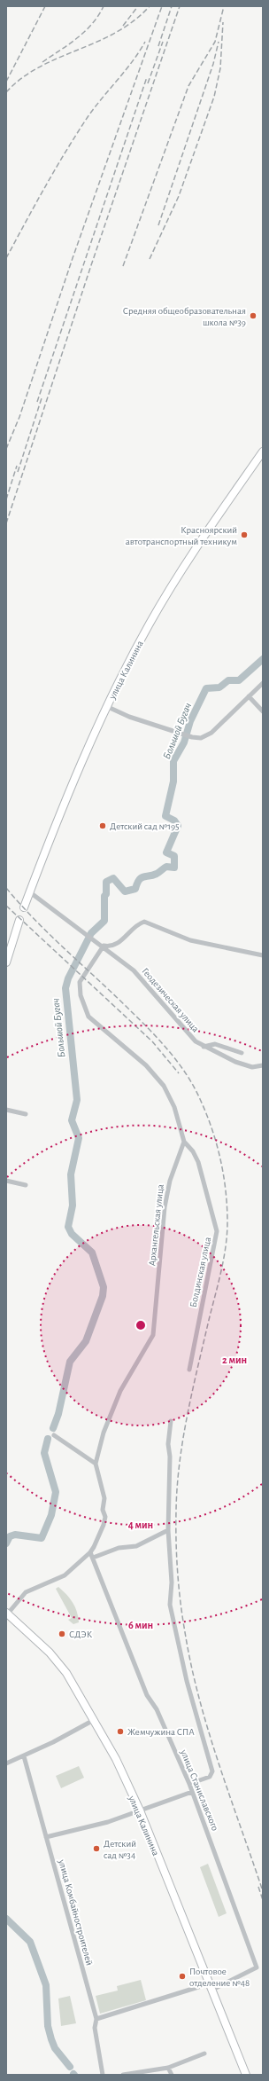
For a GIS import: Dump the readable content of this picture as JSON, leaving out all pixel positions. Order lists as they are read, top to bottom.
{
  "streets": {
    "main road": ["улица Калинина"],
    "street": [
      "Геодезическая улица",
      "Архангельская улица",
      "Болдинская улица",
      "улица Станиславского",
      "улица Комбайностроителей"
    ]
  },
  "crossings": [
    ["улица Калинина", "Геодезическая улица"],
    ["улица Калинина", "улица Станиславского"],
    ["Архангельская улица", "Болдинская улица"]
  ],
  "water": ["Большой Бугач"],
  "places": [
    "Средняя общеобразовательная школа №39",
    "Красноярский автотранспортный техникум",
    "Детский сад №195",
    "СДЭК",
    "Жемчужина СПА",
    "Детский сад №34",
    "Почтовое отделение №48"
  ],
  "rings": ["2 мин", "4 мин", "6 мин"]
}
